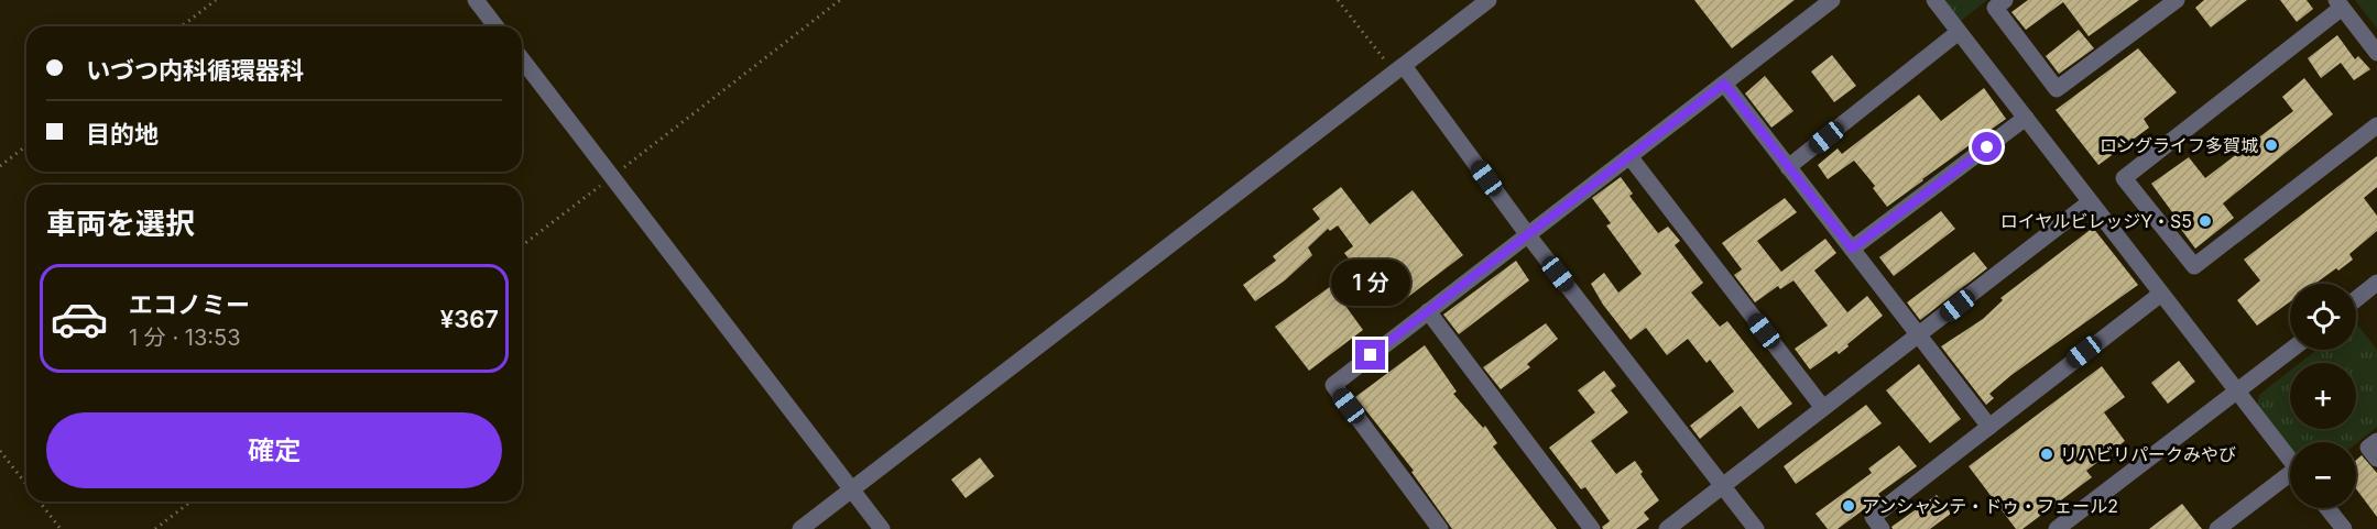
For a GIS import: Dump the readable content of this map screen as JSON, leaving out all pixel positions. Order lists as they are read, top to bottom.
{
  "places": [
    "ロングライフ多賀城",
    "ロイヤルビレッジY・S5",
    "リハビリパークみやび",
    "アンシャンテ・ドゥ・フェール2"
  ],
  "page": {
    "banner": ["いづつ内科循環器科", "目的地"],
    "heading": "車両を選択",
    "bubble": "1 分",
    "list": [
      {
        "name": "エコノミー",
        "note": "1 分 · 13:53",
        "value": "¥367"
      }
    ],
    "map_buttons": ["+", "−"],
    "buttons": "確定"
  }
}
